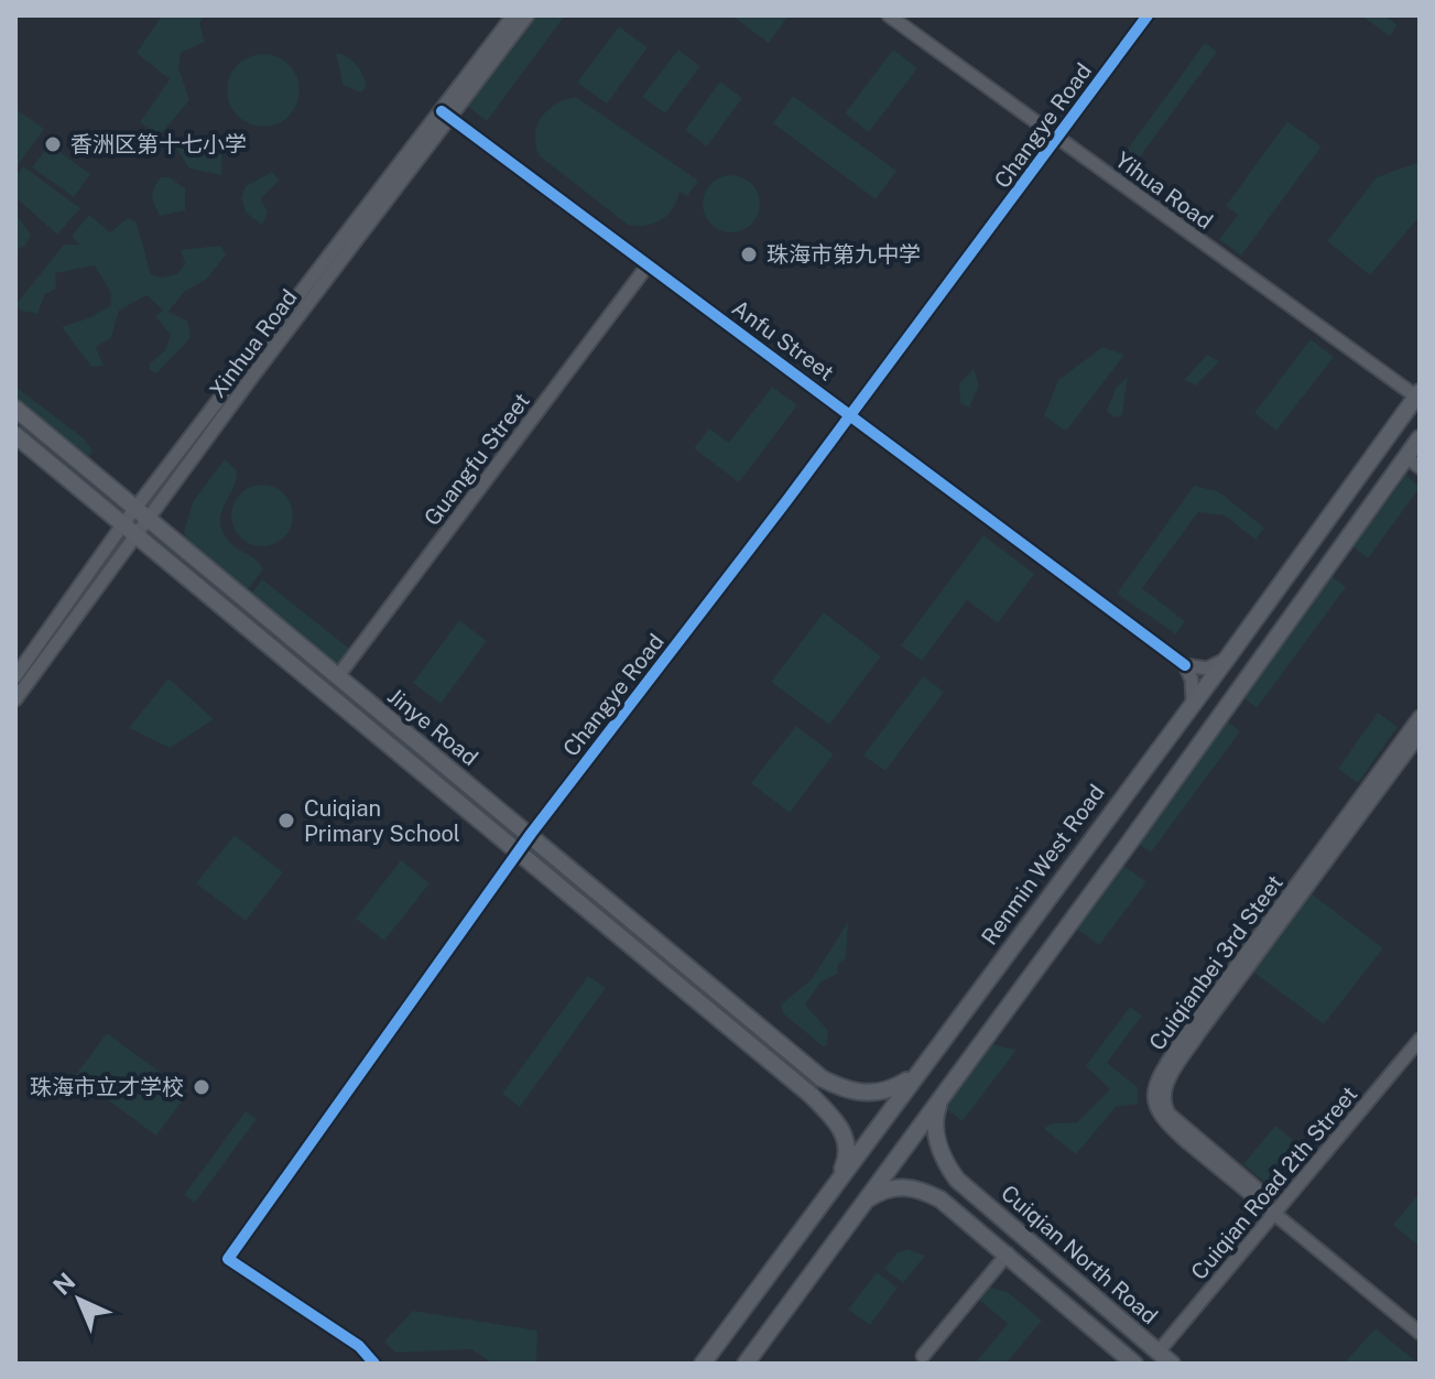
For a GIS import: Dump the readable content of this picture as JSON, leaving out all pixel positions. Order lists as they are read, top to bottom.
{
  "streets": {
    "main road": ["Jinye Road", "Renmin West Road", "Cuiqian North Road"],
    "street": [
      "Changye Road",
      "Yihua Road",
      "Anfu Street",
      "Xinhua Road",
      "Guangfu Street",
      "Cuiqianbei 3rd Steet",
      "Cuiqian Road 2th Street"
    ]
  },
  "crossings": [
    ["Changye Road", "Yihua Road"],
    ["Changye Road", "Anfu Street"],
    ["Changye Road", "Jinye Road"],
    ["Yihua Road", "Renmin West Road"],
    ["Anfu Street", "Xinhua Road"],
    ["Anfu Street", "Guangfu Street"],
    ["Xinhua Road", "Jinye Road"],
    ["Guangfu Street", "Jinye Road"],
    ["Jinye Road", "Renmin West Road"],
    ["Cuiqianbei 3rd Steet", "Cuiqian Road 2th Street"],
    ["Cuiqian Road 2th Street", "Cuiqian North Road"]
  ],
  "places": [
    "香洲区第十七小学",
    "珠海市第九中学",
    "Cuiqian Primary School",
    "珠海市立才学校"
  ],
  "north": "top left"
}
